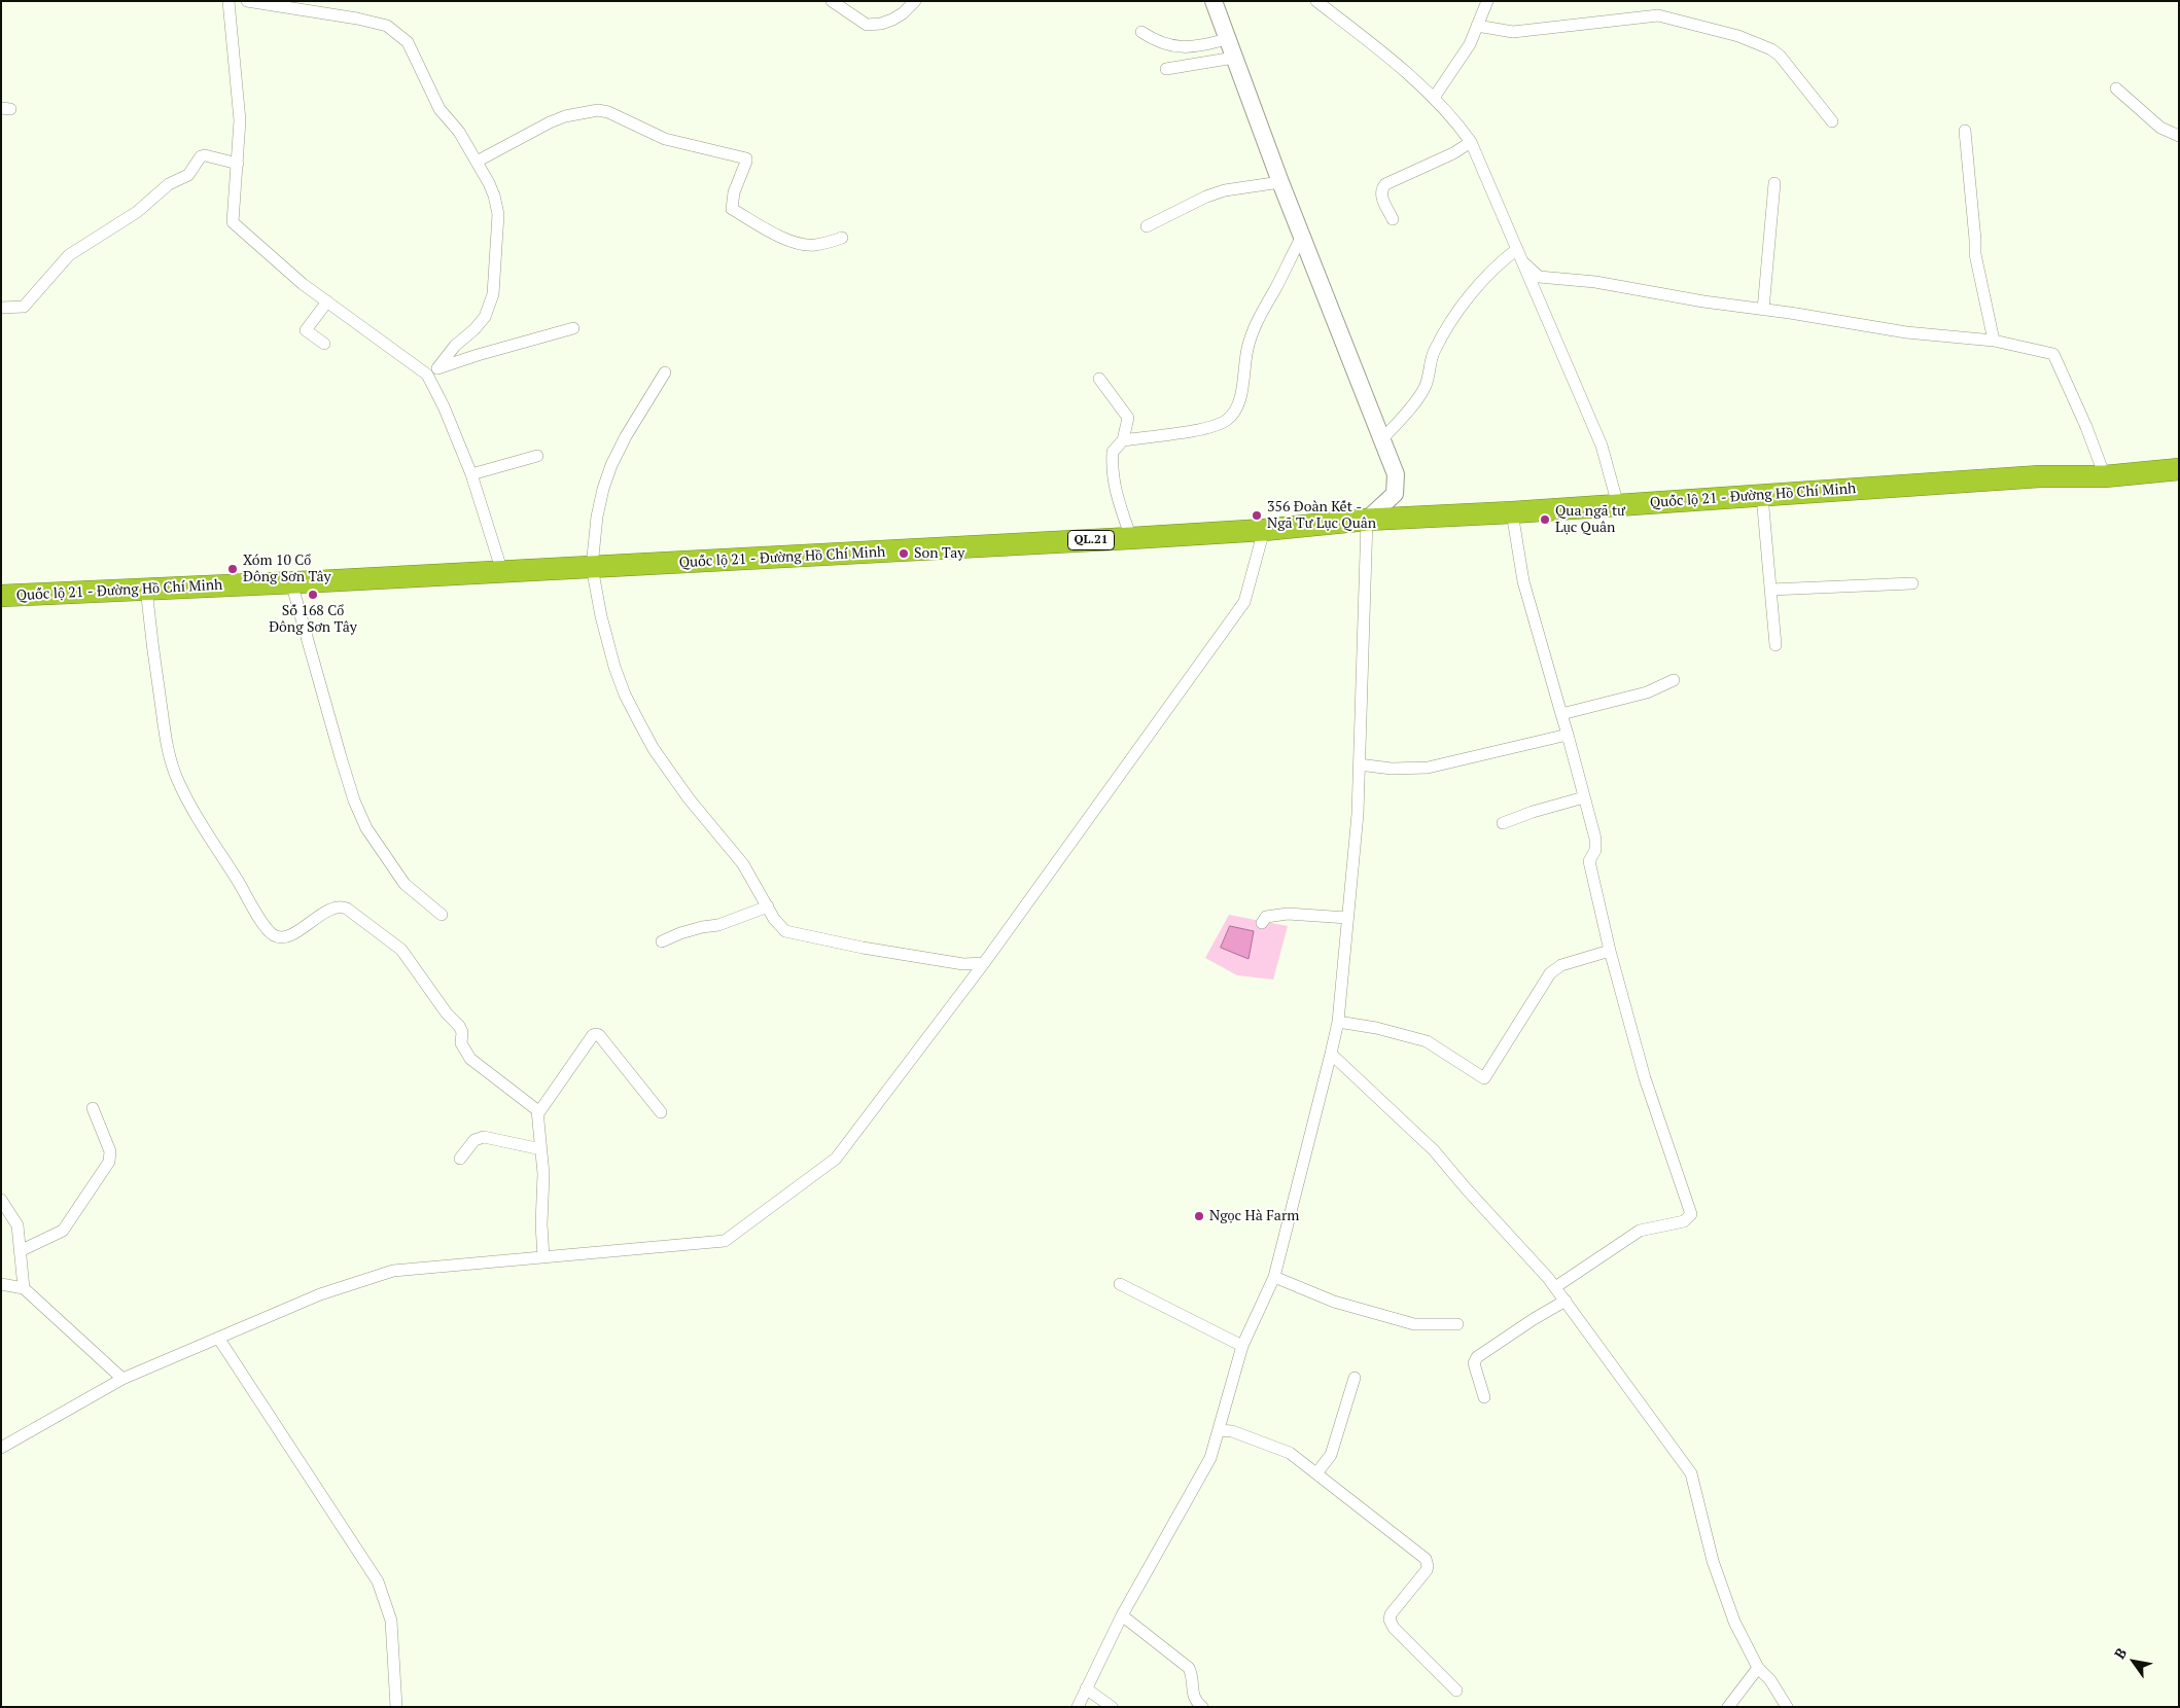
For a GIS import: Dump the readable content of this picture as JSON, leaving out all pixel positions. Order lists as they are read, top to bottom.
{
  "streets": {
    "highway": ["Quốc lộ 21 - Đường Hồ Chí Minh", "QL.21"]
  },
  "places": [
    "356 Đoàn Kết - Ngã Tư Lục Quân",
    "Qua ngã tư Lục Quân",
    "Son Tay",
    "Xóm 10 Cổ Đông Sơn Tây",
    "Số 168 Cổ Đông Sơn Tây",
    "Ngọc Hà Farm"
  ],
  "north": "top left"
}
